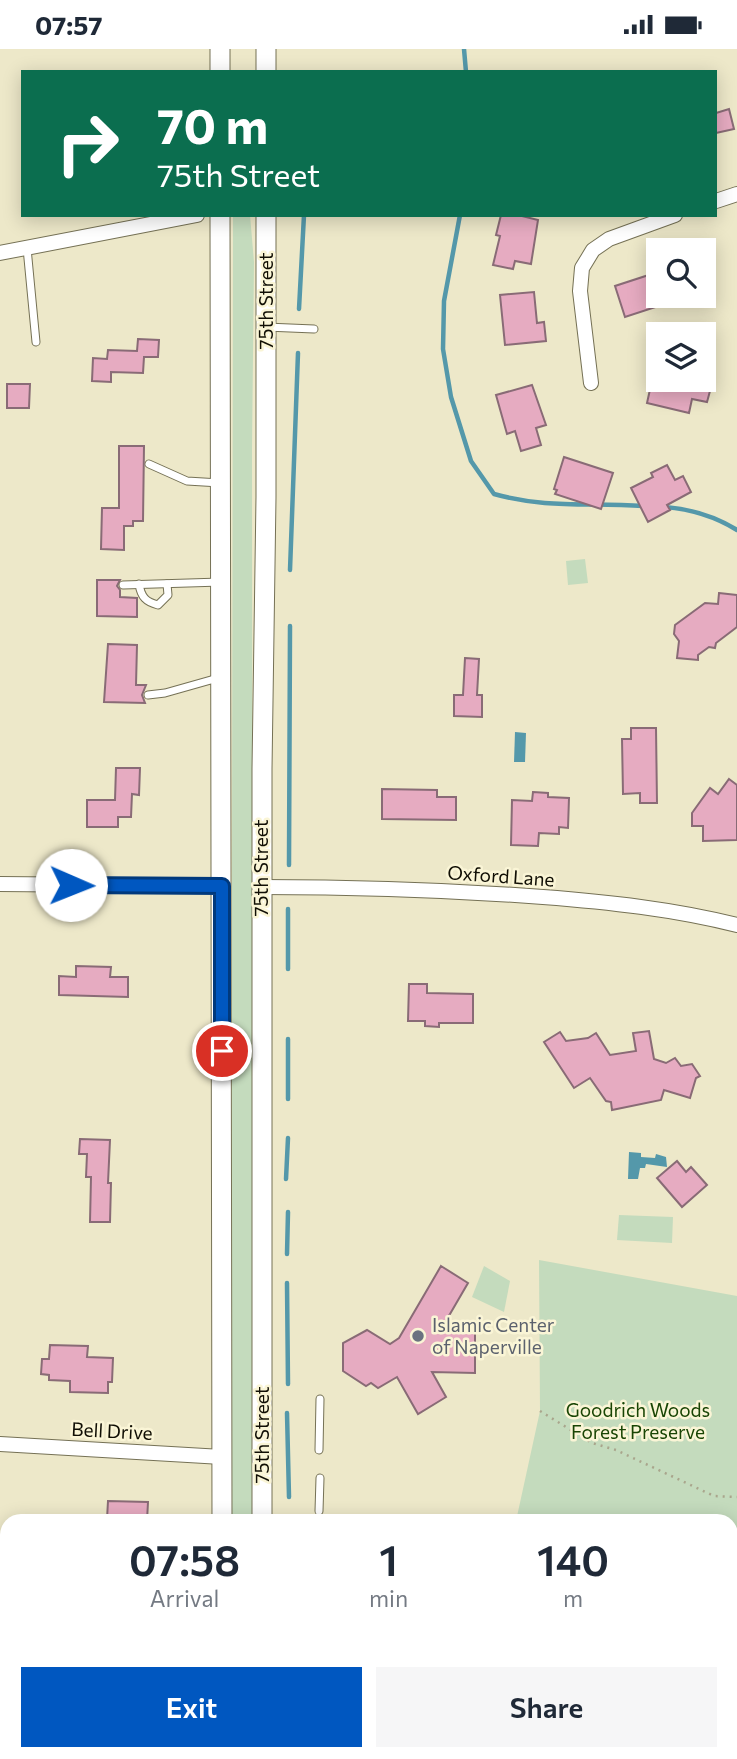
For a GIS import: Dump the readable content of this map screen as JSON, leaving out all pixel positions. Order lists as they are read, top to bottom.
{
  "streets": {
    "main road": ["75th Street"],
    "street": ["Oxford Lane", "Bell Drive"]
  },
  "crossings": [
    ["75th Street", "Oxford Lane"],
    ["75th Street", "Bell Drive"]
  ],
  "parks": ["Goodrich Woods Forest Preserve"],
  "places": ["Islamic Center of Naperville"],
  "page": {
    "status": "07:57",
    "turn": ["70 m", "75th Street"],
    "eta": [
      "07:58",
      "Arrival",
      "1",
      "min",
      "140",
      "m"
    ],
    "buttons": ["Exit", "Share"]
  }
}
